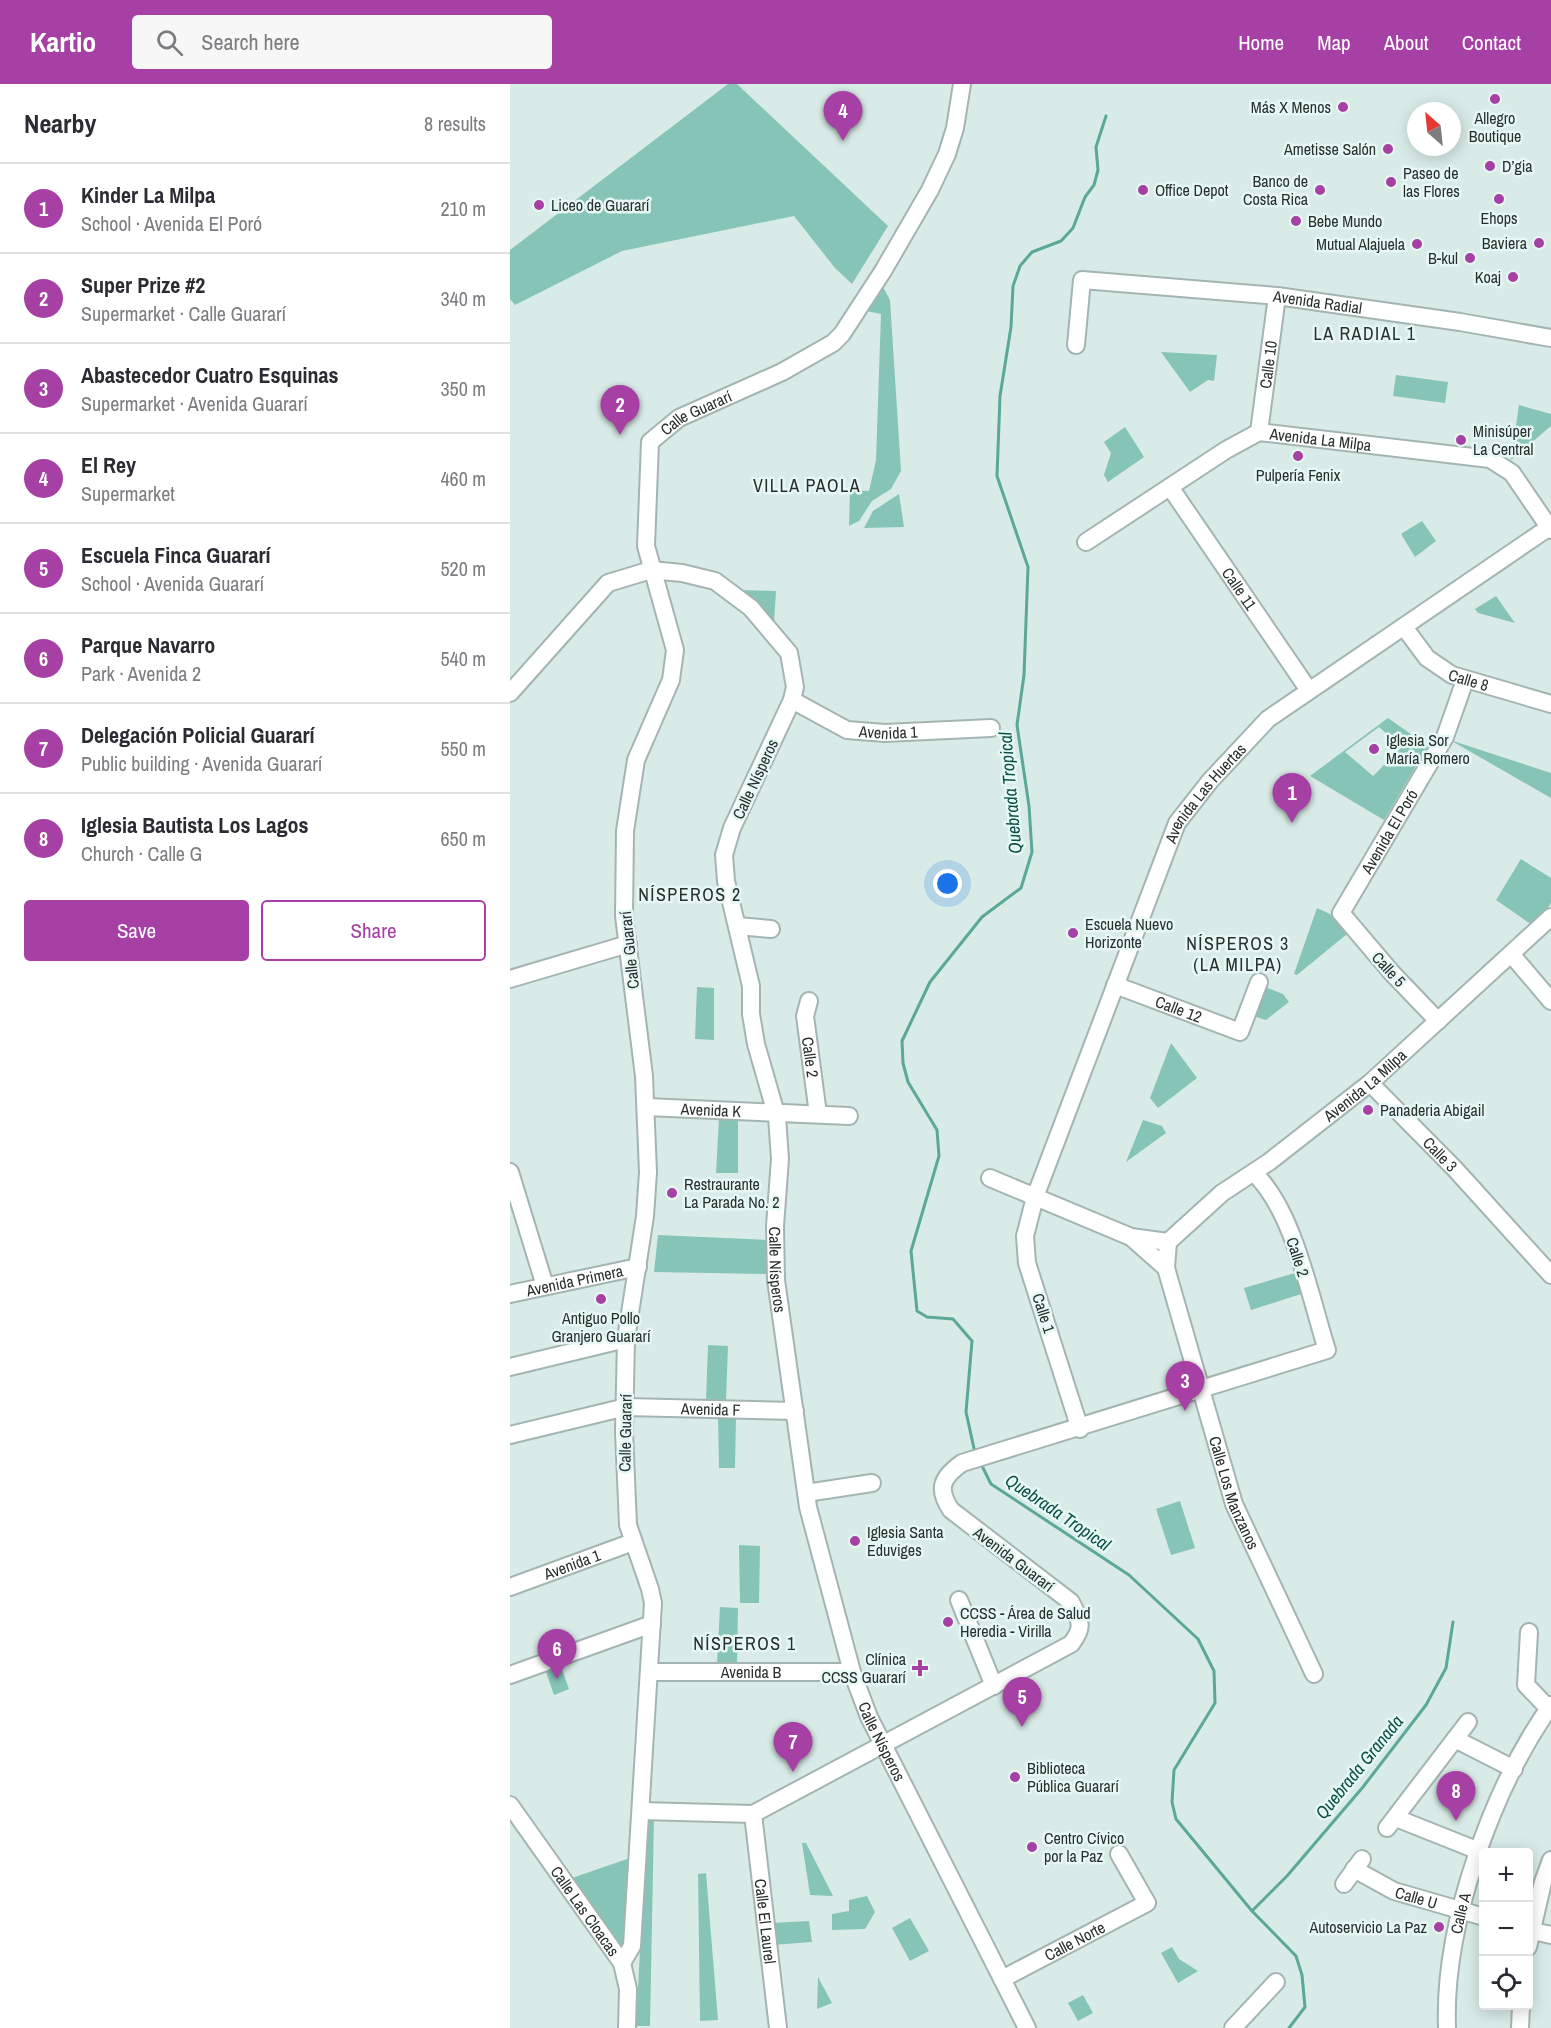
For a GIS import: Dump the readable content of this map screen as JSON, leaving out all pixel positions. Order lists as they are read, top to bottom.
{
  "streets": {
    "street": [
      "Avenida Radial",
      "Calle 10",
      "Calle Guararí",
      "Avenida La Milpa",
      "Calle 11",
      "Calle 8",
      "Avenida 1",
      "Calle Nísperos",
      "Avenida Las Huertas",
      "Avenida El Poró",
      "Calle 5",
      "Calle 12",
      "Calle 2",
      "Avenida K",
      "Calle 3",
      "Avenida Primera",
      "Calle 1",
      "Avenida F",
      "Calle Los Manzanos",
      "Avenida Guararí",
      "Avenida B",
      "Calle U",
      "Calle Las Cloacas",
      "Calle A",
      "Calle El Laurel",
      "Calle Norte"
    ]
  },
  "crossings": [
    ["Avenida Radial", "Calle 10"],
    ["Calle 10", "Avenida La Milpa"],
    ["Calle Guararí", "Avenida 1"],
    ["Calle Guararí", "Calle Nísperos"],
    ["Calle Guararí", "Avenida K"],
    ["Calle Guararí", "Avenida Primera"],
    ["Calle Guararí", "Avenida F"],
    ["Calle Guararí", "Avenida Guararí"],
    ["Calle Guararí", "Avenida B"],
    ["Calle Guararí", "Calle Las Cloacas"],
    ["Avenida La Milpa", "Calle 11"],
    ["Avenida La Milpa", "Avenida Las Huertas"],
    ["Avenida La Milpa", "Calle 5"],
    ["Avenida La Milpa", "Calle 2"],
    ["Avenida La Milpa", "Calle 3"],
    ["Avenida La Milpa", "Calle Los Manzanos"],
    ["Calle 11", "Avenida Las Huertas"],
    ["Calle 8", "Avenida Las Huertas"],
    ["Calle 8", "Avenida El Poró"],
    ["Avenida 1", "Calle Nísperos"],
    ["Calle Nísperos", "Avenida K"],
    ["Calle Nísperos", "Avenida F"],
    ["Calle Nísperos", "Avenida Guararí"],
    ["Calle Nísperos", "Avenida B"],
    ["Calle Nísperos", "Calle Norte"],
    ["Avenida Las Huertas", "Calle 12"],
    ["Avenida Las Huertas", "Calle 1"],
    ["Avenida El Poró", "Calle 5"],
    ["Calle 2", "Avenida K"],
    ["Calle 2", "Avenida Guararí"],
    ["Calle 1", "Avenida Guararí"],
    ["Calle Los Manzanos", "Avenida Guararí"],
    ["Avenida Guararí", "Calle El Laurel"],
    ["Calle U", "Calle A"]
  ],
  "districts": [
    "LA RADIAL 1",
    "VILLA PAOLA",
    "NÍSPEROS 2",
    "NÍSPEROS 3 (LA MILPA)",
    "NÍSPEROS 1"
  ],
  "water": ["Quebrada Tropical", "Quebrada Granada"],
  "places": {
    "other": [
      "Allegro Boutique",
      "Más X Menos",
      "Ametisse Salón",
      "D’gia",
      "Paseo de las Flores",
      "Office Depot",
      "Banco de Costa Rica",
      "Ehops",
      "Liceo de Guararí",
      "Bebe Mundo",
      "Baviera",
      "Mutual Alajuela",
      "B-kul",
      "Koaj",
      "Minisúper La Central",
      "Pulpería Fenix",
      "Iglesia Sor María Romero",
      "Escuela Nuevo Horizonte",
      "Panaderia Abigail",
      "Restraurante La Parada No. 2",
      "Antiguo Pollo Granjero Guararí",
      "Iglesia Santa Eduviges",
      "CCSS - Área de Salud Heredia - Virilla",
      "Biblioteca Pública Guararí",
      "Centro Cívico por la Paz",
      "Autoservicio La Paz"
    ],
    "health": ["Clínica CCSS Guararí"]
  },
  "north": "top left",
  "page": {
    "header": "Kartio",
    "search": "Search here",
    "nav": [
      "Home",
      "Map",
      "About",
      "Contact"
    ],
    "heading": ["Nearby", "8 results"],
    "pins": [
      "4",
      "2",
      "1",
      "3",
      "6",
      "5",
      "7",
      "8"
    ],
    "list": [
      {
        "mark": "1",
        "name": "Kinder La Milpa",
        "note": "School · Avenida El Poró",
        "value": "210 m"
      },
      {
        "mark": "2",
        "name": "Super Prize #2",
        "note": "Supermarket · Calle Guararí",
        "value": "340 m"
      },
      {
        "mark": "3",
        "name": "Abastecedor Cuatro Esquinas",
        "note": "Supermarket · Avenida Guararí",
        "value": "350 m"
      },
      {
        "mark": "4",
        "name": "El Rey",
        "note": "Supermarket",
        "value": "460 m"
      },
      {
        "mark": "5",
        "name": "Escuela Finca Guararí",
        "note": "School · Avenida Guararí",
        "value": "520 m"
      },
      {
        "mark": "6",
        "name": "Parque Navarro",
        "note": "Park · Avenida 2",
        "value": "540 m"
      },
      {
        "mark": "7",
        "name": "Delegación Policial Guararí",
        "note": "Public building · Avenida Guararí",
        "value": "550 m"
      },
      {
        "mark": "8",
        "name": "Iglesia Bautista Los Lagos",
        "note": "Church · Calle G",
        "value": "650 m"
      }
    ],
    "buttons": ["Save", "Share"],
    "map_buttons": ["+", "−"]
  }
}
